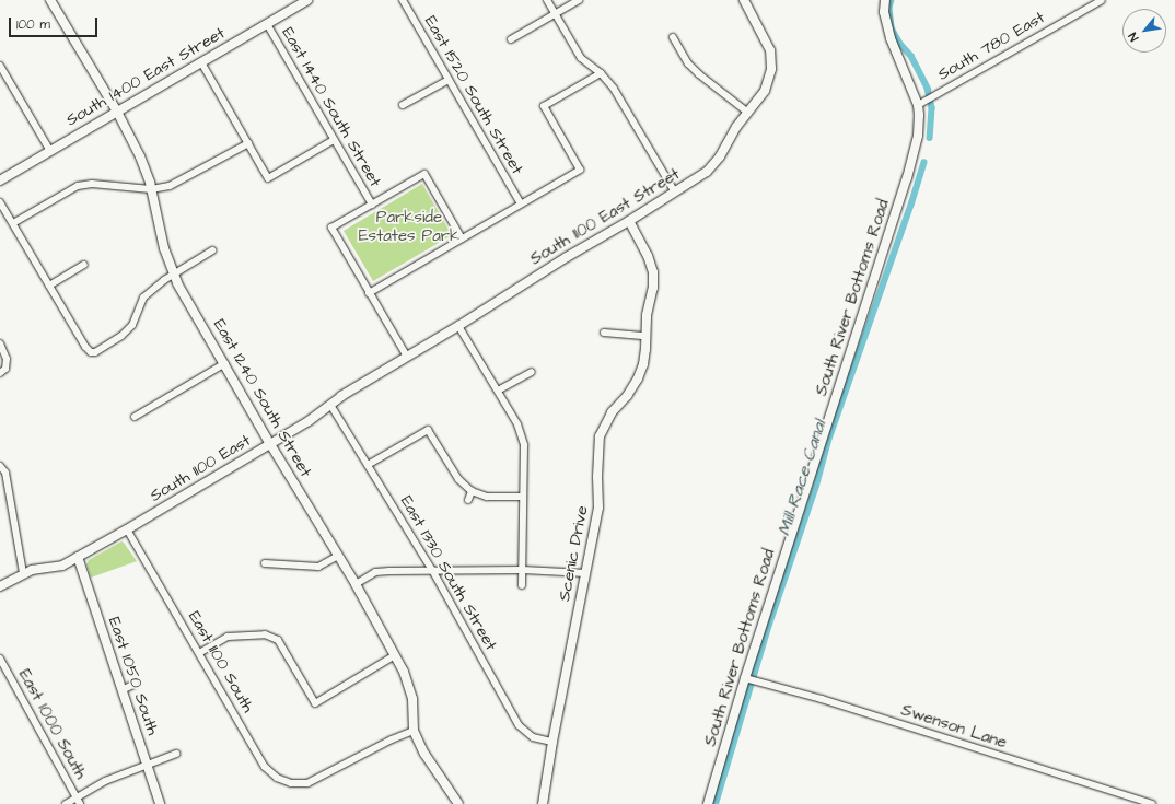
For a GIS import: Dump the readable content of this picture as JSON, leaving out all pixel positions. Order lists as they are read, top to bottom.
{
  "streets": {
    "street": [
      "South 780 East",
      "South 1400 East Street",
      "East 1520 South Street",
      "East 1440 South Street",
      "South 1100 East Street",
      "South River Bottoms Road",
      "East 1240 South Street",
      "South 1100 East",
      "Scenic Drive",
      "East 1330 South Street",
      "East 1100 South",
      "East 1050 South",
      "East 1000 South",
      "Swenson Lane"
    ]
  },
  "crossings": [
    ["South 780 East", "South River Bottoms Road"],
    ["South 1400 East Street", "East 1440 South Street"],
    ["South 1400 East Street", "East 1240 South Street"],
    ["South 1100 East Street", "South 1100 East"],
    ["South 1100 East Street", "Scenic Drive"],
    ["South River Bottoms Road", "Swenson Lane"],
    ["East 1240 South Street", "South 1100 East"],
    ["East 1240 South Street", "East 1100 South"],
    ["South 1100 East", "East 1330 South Street"],
    ["South 1100 East", "East 1100 South"],
    ["South 1100 East", "East 1050 South"],
    ["Scenic Drive", "East 1330 South Street"]
  ],
  "water": ["Mill Race Canal"],
  "parks": ["Parkside Estates Park"],
  "scale_bar": "100 m",
  "north": "bottom left"
}
